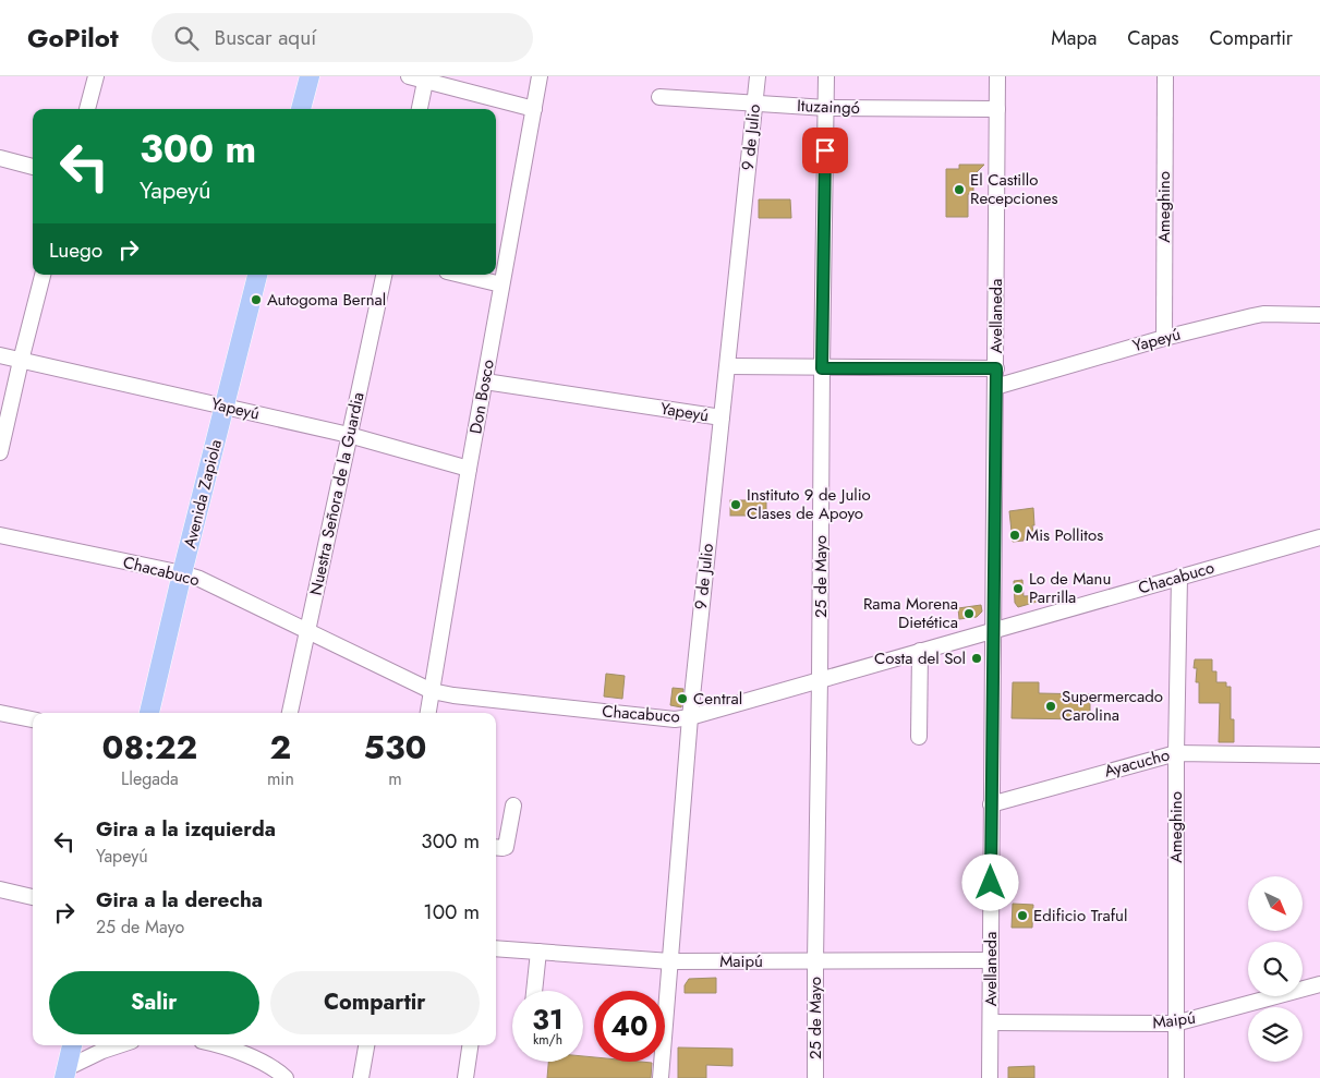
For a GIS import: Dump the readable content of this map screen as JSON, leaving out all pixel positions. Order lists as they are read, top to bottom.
{
  "streets": {
    "main road": ["Avenida Zapiola"],
    "street": [
      "Ituzaingó",
      "9 de Julio",
      "Ameghino",
      "Avellaneda",
      "Yapeyú",
      "Don Bosco",
      "Nuestra Señora de la Guardia",
      "Chacabuco",
      "25 de Mayo",
      "Ayacucho",
      "Maipú"
    ]
  },
  "crossings": [
    ["Ituzaingó", "9 de Julio"],
    ["Ituzaingó", "Avellaneda"],
    ["Ituzaingó", "25 de Mayo"],
    ["9 de Julio", "Yapeyú"],
    ["9 de Julio", "Chacabuco"],
    ["9 de Julio", "Maipú"],
    ["Ameghino", "Yapeyú"],
    ["Ameghino", "Chacabuco"],
    ["Ameghino", "Ayacucho"],
    ["Ameghino", "Maipú"],
    ["Avellaneda", "Yapeyú"],
    ["Avellaneda", "Chacabuco"],
    ["Avellaneda", "Ayacucho"],
    ["Avellaneda", "Maipú"],
    ["Yapeyú", "Don Bosco"],
    ["Yapeyú", "Avenida Zapiola"],
    ["Yapeyú", "Nuestra Señora de la Guardia"],
    ["Don Bosco", "Chacabuco"],
    ["Avenida Zapiola", "Chacabuco"],
    ["Nuestra Señora de la Guardia", "Chacabuco"],
    ["Chacabuco", "25 de Mayo"],
    ["25 de Mayo", "Maipú"]
  ],
  "places": [
    "El Castillo Recepciones",
    "Autogoma Bernal",
    "Instituto 9 de Julio Clases de Apoyo",
    "Mis Pollitos",
    "Lo de Manu Parrilla",
    "Rama Morena Dietética",
    "Costa del Sol",
    "Central",
    "Supermercado Carolina",
    "Edificio Traful"
  ],
  "north": "bottom right",
  "page": {
    "header": "GoPilot",
    "search": "Buscar aquí",
    "nav": ["Mapa", "Capas", "Compartir"],
    "turn": ["300 m", "Yapeyú"],
    "then": "Luego",
    "eta": [
      "08:22",
      "Llegada",
      "2",
      "min",
      "530",
      "m"
    ],
    "list": [
      {
        "name": "Gira a la izquierda",
        "note": "Yapeyú",
        "value": "300 m"
      },
      {
        "name": "Gira a la derecha",
        "note": "25 de Mayo",
        "value": "100 m"
      }
    ],
    "buttons": ["Salir", "Compartir"],
    "speed": "31 km/h",
    "limit": "40"
  }
}
